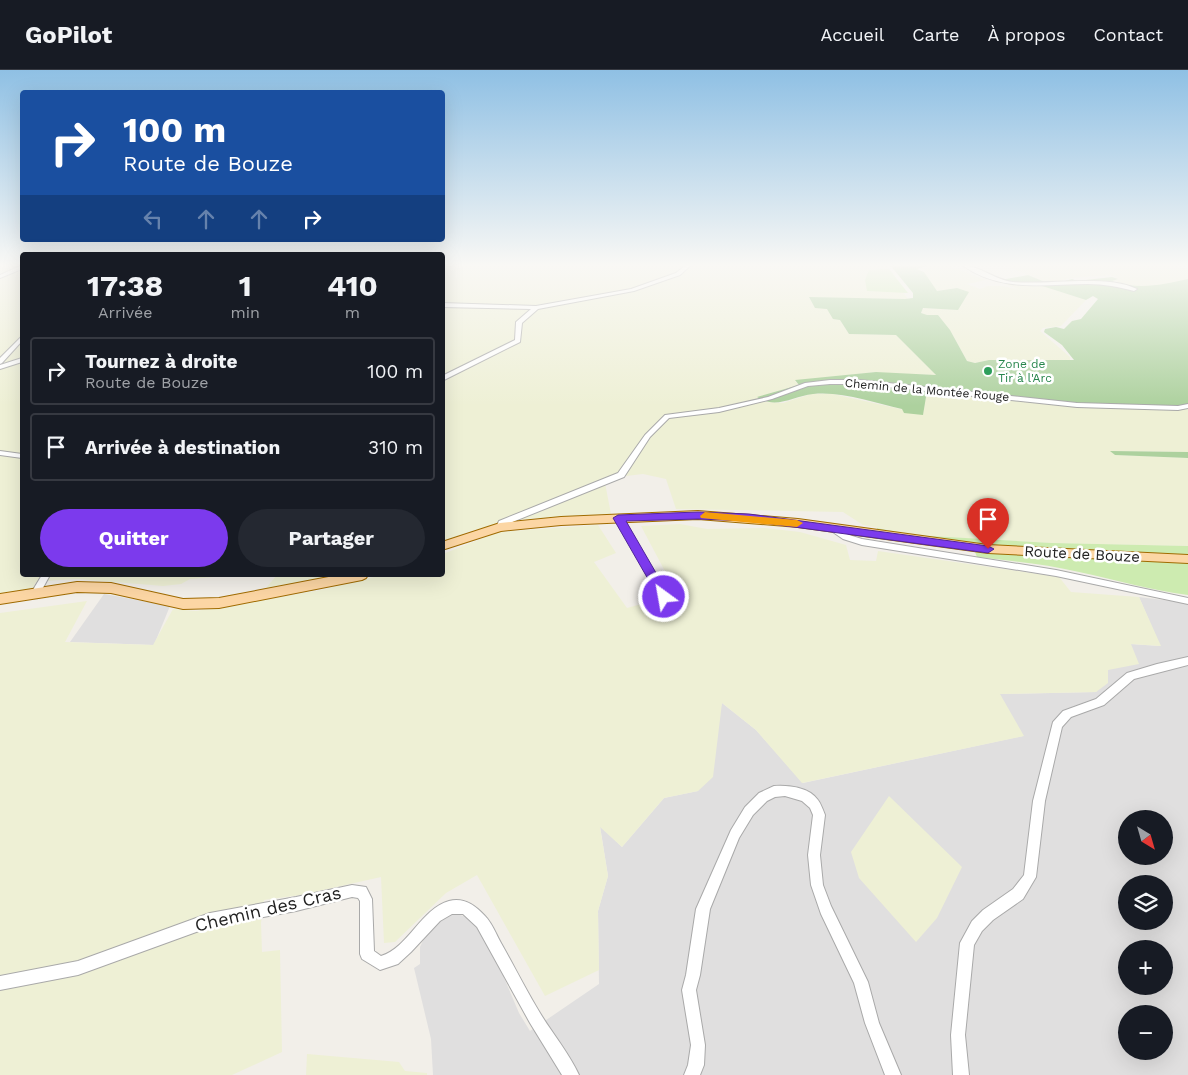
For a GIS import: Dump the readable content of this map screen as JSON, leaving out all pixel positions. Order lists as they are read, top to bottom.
{
  "streets": {
    "main road": ["Route de Bouze"],
    "street": ["Chemin de la Montée Rouge", "Chemin des Cras"]
  },
  "crossings": [
    ["Chemin de la Montée Rouge", "Route de Bouze"]
  ],
  "places": ["Zone de Tir à l'Arc"],
  "north": "bottom right",
  "page": {
    "header": "GoPilot",
    "nav": [
      "Accueil",
      "Carte",
      "À propos",
      "Contact"
    ],
    "turn": ["100 m", "Route de Bouze"],
    "eta": [
      "17:38",
      "Arrivée",
      "1",
      "min",
      "410",
      "m"
    ],
    "list": [
      {
        "name": "Tournez à droite",
        "note": "Route de Bouze",
        "value": "100 m"
      },
      {
        "name": "Arrivée à destination",
        "value": "310 m"
      }
    ],
    "buttons": ["Quitter", "Partager"],
    "map_buttons": ["+", "−"]
  }
}
